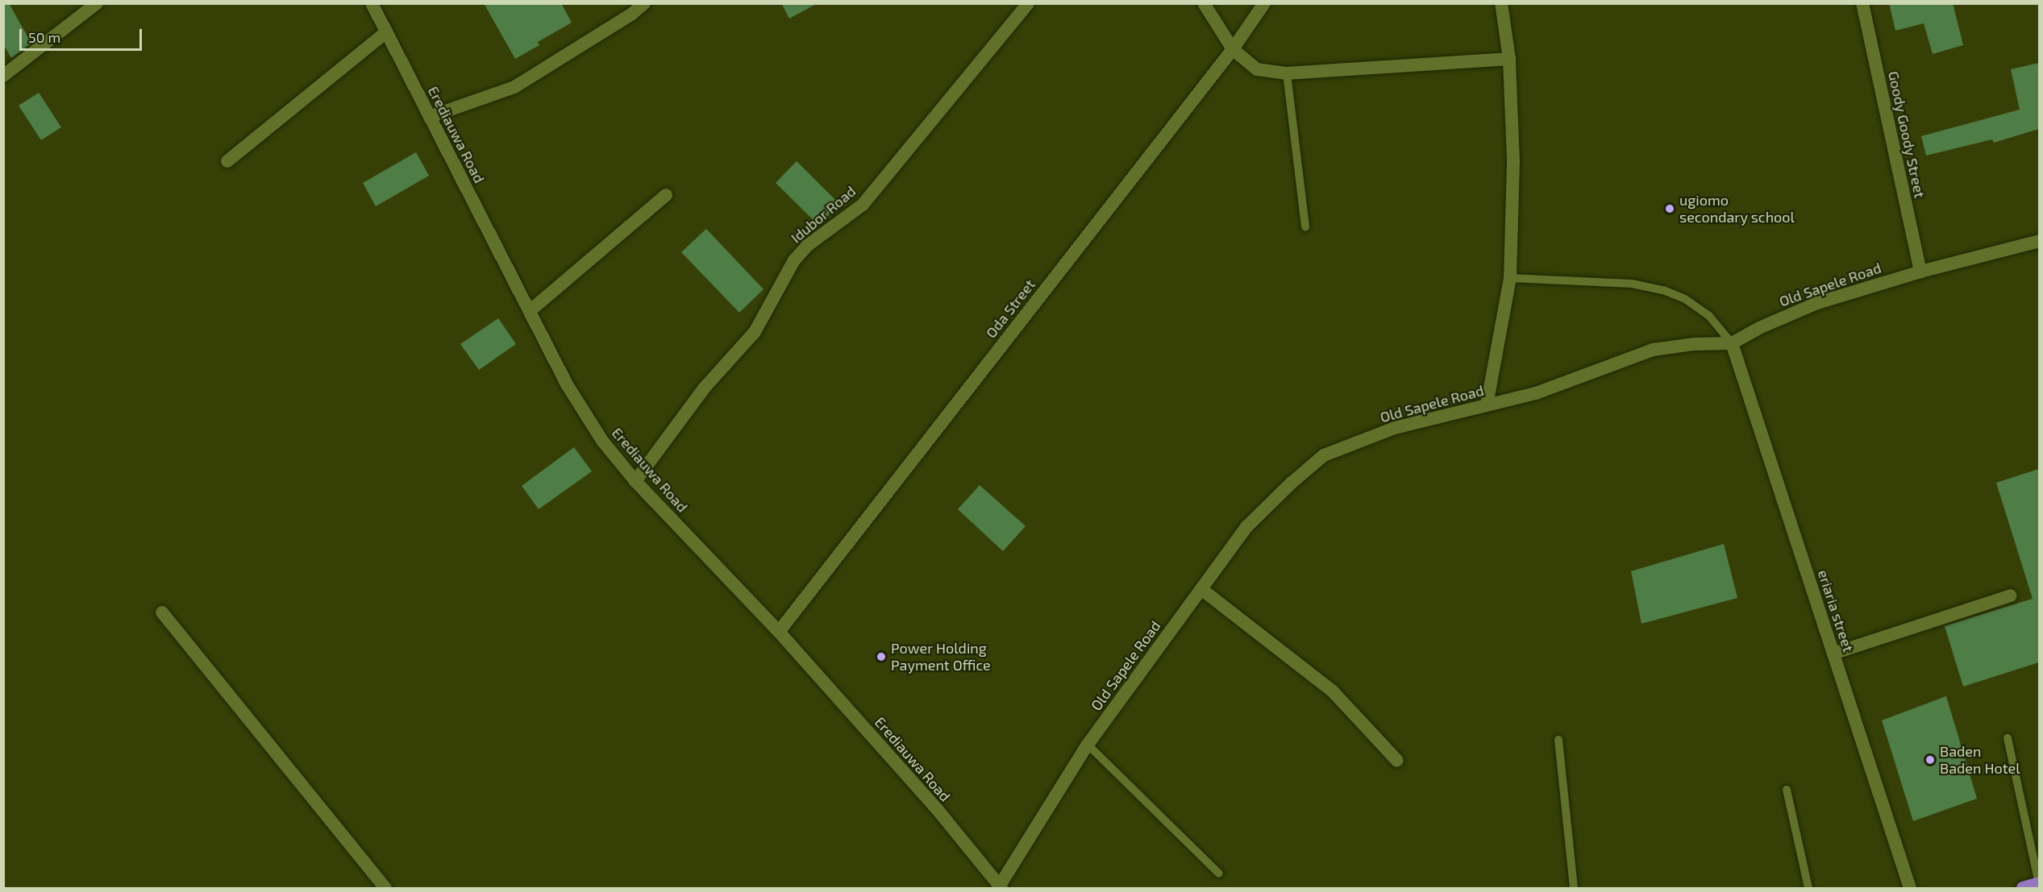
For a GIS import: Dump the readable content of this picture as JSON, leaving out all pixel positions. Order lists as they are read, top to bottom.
{
  "streets": {
    "street": [
      "Erediauwa Road",
      "Goody Goody Street",
      "Idubor Road",
      "Old Sapele Road",
      "Oda Street",
      "eriaria street"
    ]
  },
  "crossings": [
    ["Erediauwa Road", "Idubor Road"],
    ["Erediauwa Road", "Old Sapele Road"],
    ["Erediauwa Road", "Oda Street"],
    ["Goody Goody Street", "Old Sapele Road"],
    ["Old Sapele Road", "eriaria street"]
  ],
  "places": ["ugiomo secondary school", "Power Holding Payment Office", "Baden Baden Hotel"],
  "scale_bar": "50 m"
}
